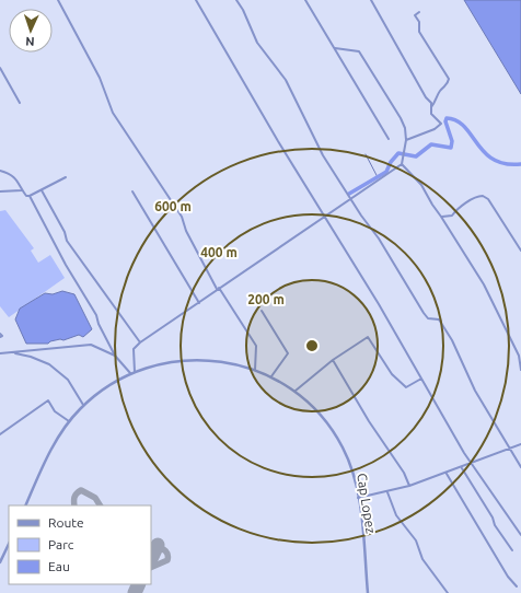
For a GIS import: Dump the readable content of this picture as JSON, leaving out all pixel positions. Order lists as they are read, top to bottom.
{
  "streets": {
    "street": ["Cap Lopez"]
  },
  "legend": ["Route", "Parc", "Eau"],
  "north": "bottom",
  "rings": ["600 m", "400 m", "200 m"]
}
